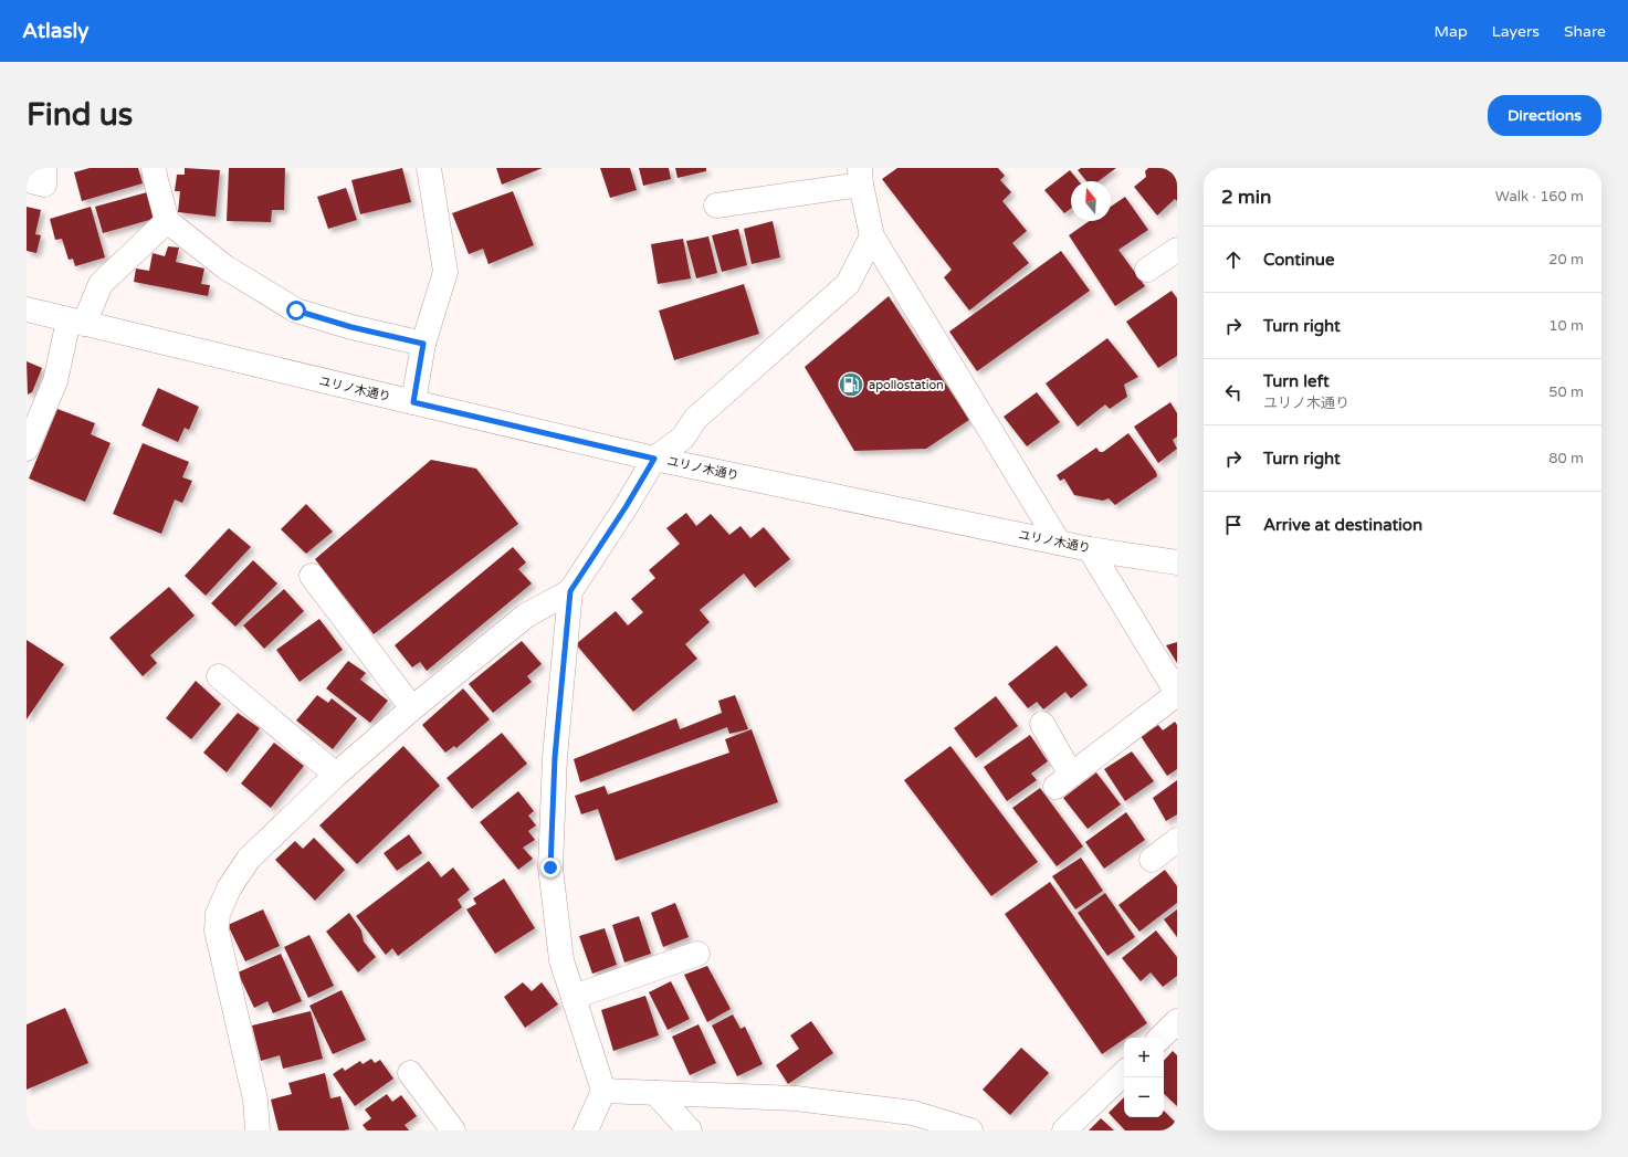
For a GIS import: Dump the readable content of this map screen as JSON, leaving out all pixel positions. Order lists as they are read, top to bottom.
{
  "streets": {
    "street": ["ユリノ木通り"]
  },
  "places": {
    "fuel station": ["apollostation"]
  },
  "north": "top",
  "page": {
    "header": "Atlasly",
    "nav": ["Map", "Layers", "Share"],
    "buttons": "Directions",
    "title": "Find us",
    "heading": ["2 min", "Walk · 160 m"],
    "list": [
      ["Continue", "20 m"],
      ["Turn right", "10 m"],
      ["Turn left", "ユリノ木通り", "50 m"],
      ["Turn right", "80 m"],
      "Arrive at destination"
    ],
    "map_buttons": ["+", "−"]
  }
}
